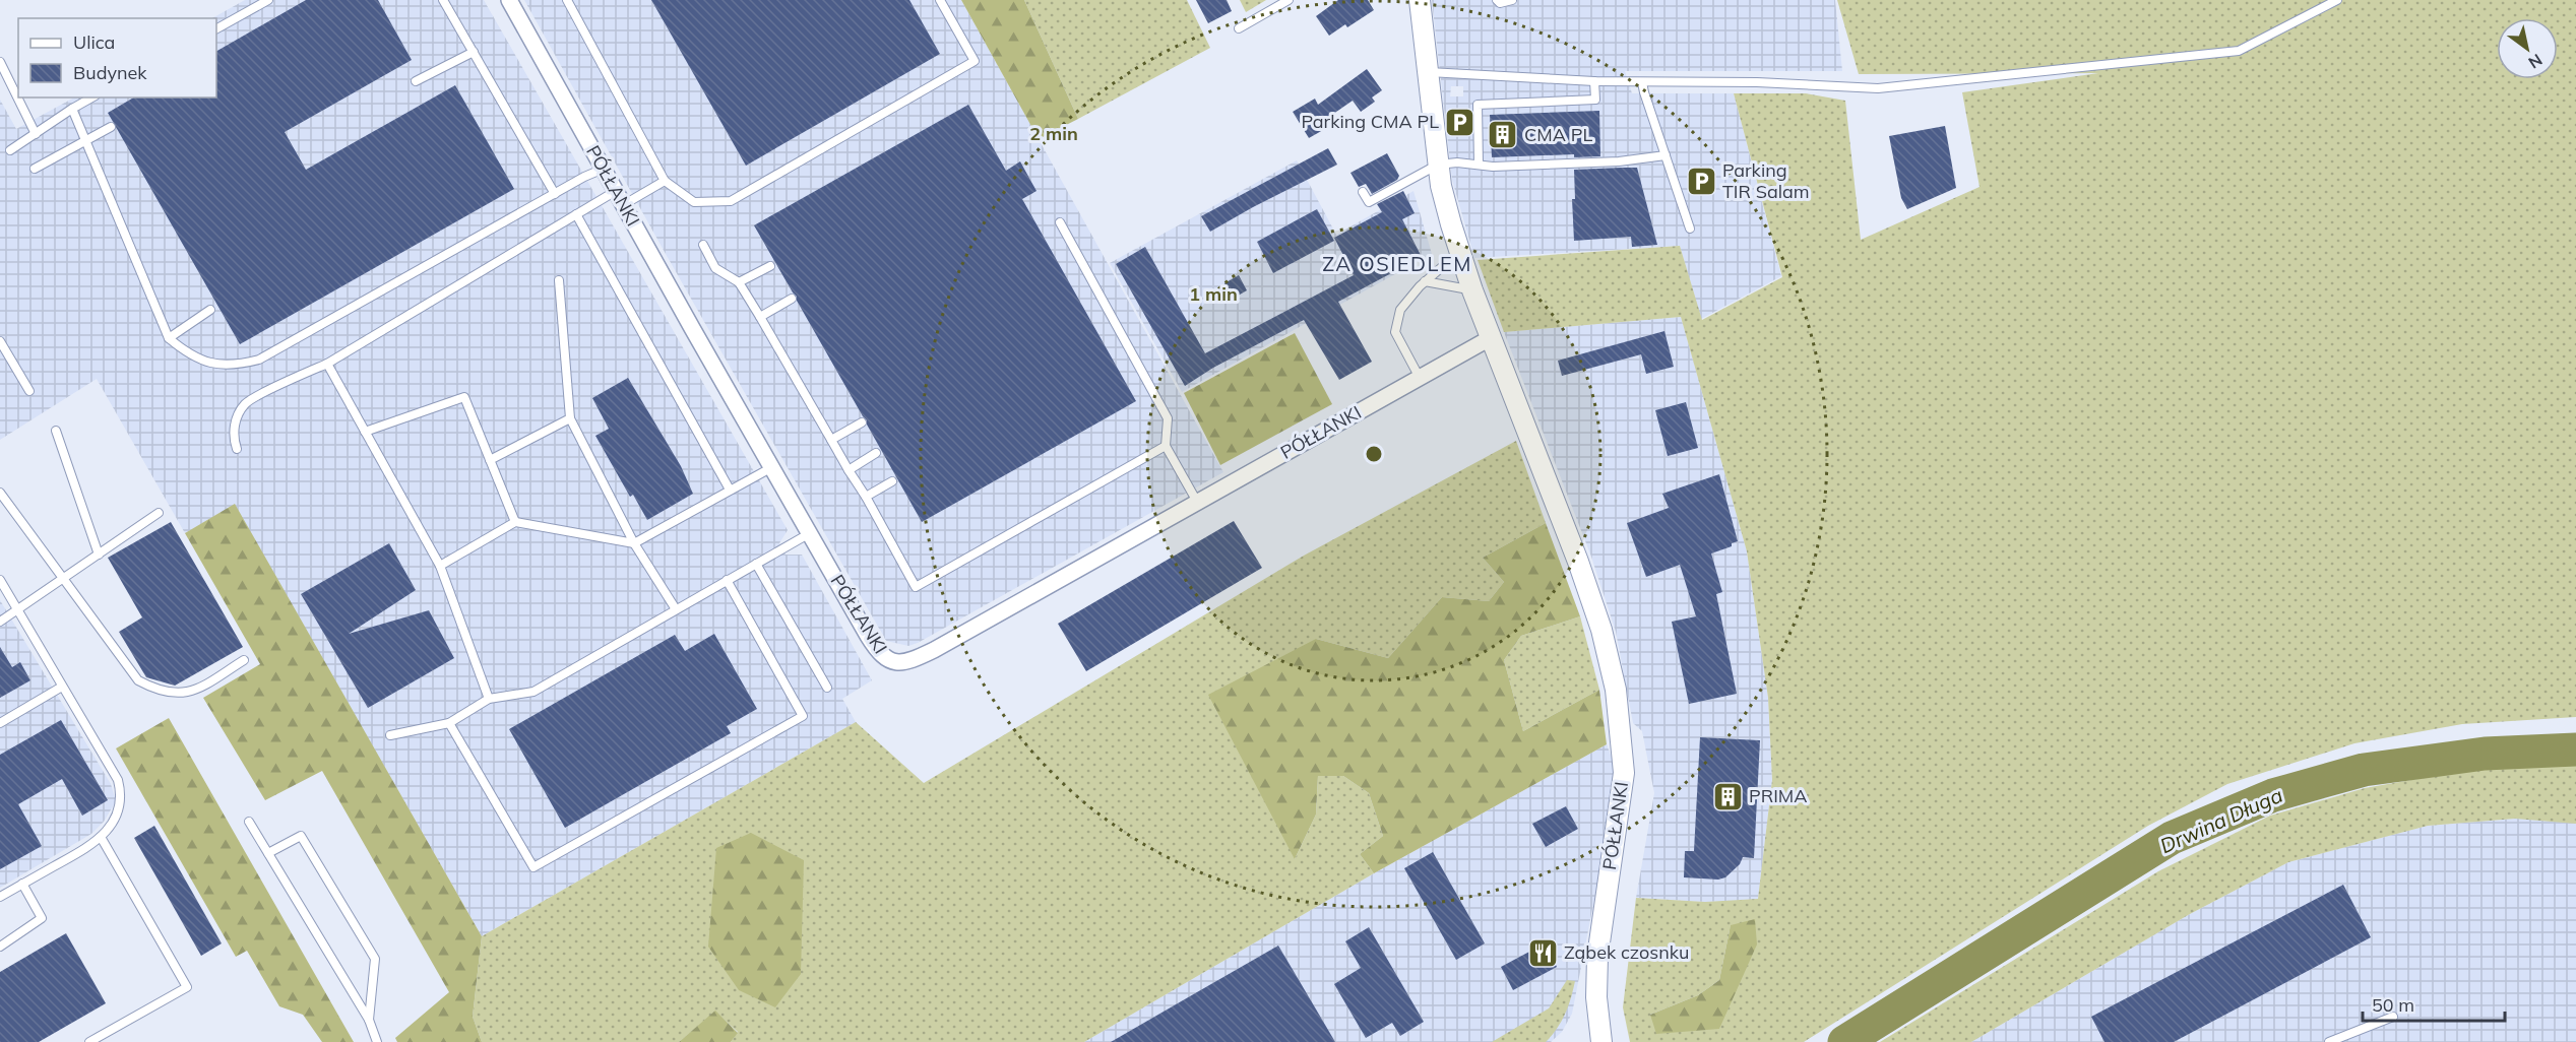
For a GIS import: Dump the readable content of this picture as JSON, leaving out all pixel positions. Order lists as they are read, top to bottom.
{
  "streets": {
    "street": ["PÓŁŁANKI"]
  },
  "districts": ["ZA OSIEDLEM"],
  "water": ["Drwina Długa"],
  "places": {
    "parking": ["Parking CMA PL", "Parking TIR Salam"],
    "building": ["CMA PL", "PRIMA"],
    "restaurant": ["Ząbek czosnku"]
  },
  "legend": ["Ulica", "Budynek"],
  "scale_bar": "50 m",
  "north": "bottom right",
  "rings": ["2 min", "1 min"]
}
